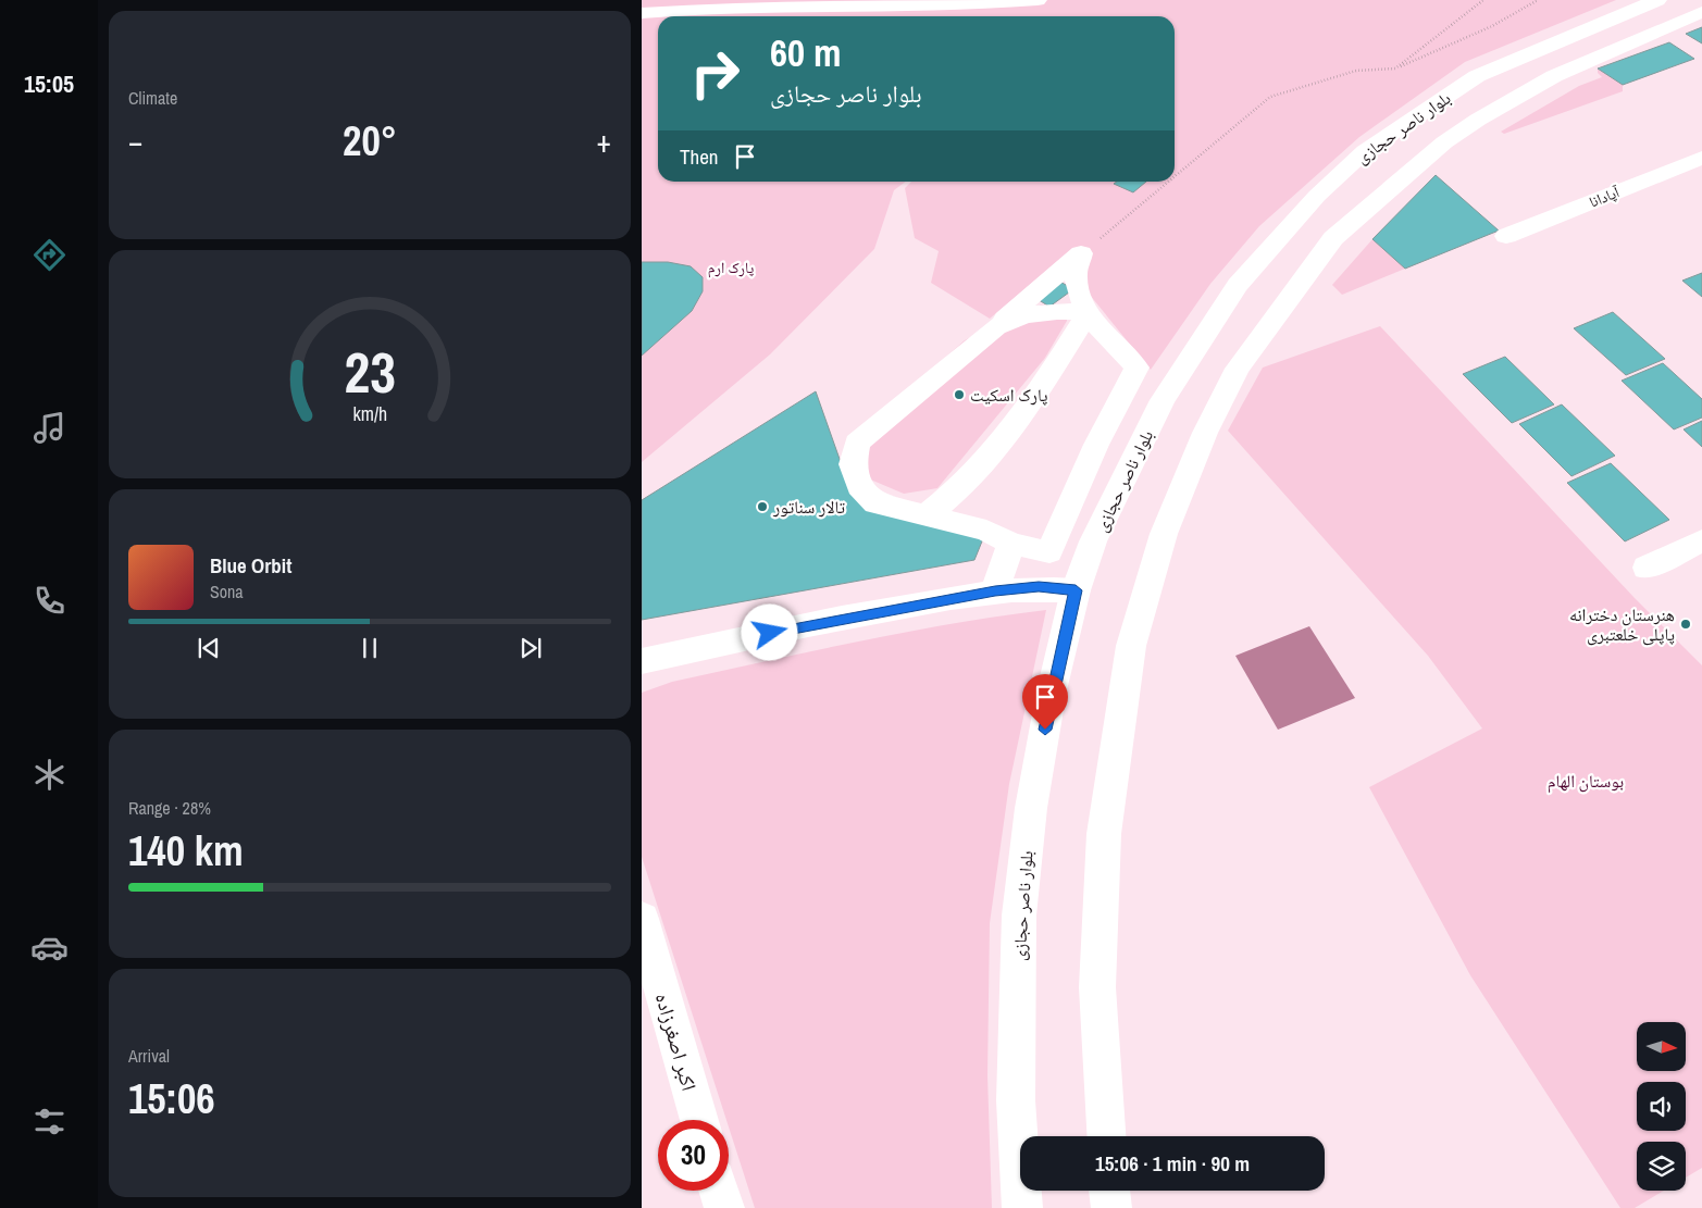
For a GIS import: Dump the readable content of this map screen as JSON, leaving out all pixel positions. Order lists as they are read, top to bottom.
{
  "streets": {
    "main road": ["بلوار ناصر حجازی", "آپادانا", "اکبر اصغرزاده"]
  },
  "parks": ["پارک ارم", "بوستان الهام"],
  "places": ["پارک اسکیت", "تالار سناتور", "هنرستان دخترانه پاپلی خلعتبری"],
  "north": "right",
  "page": {
    "tabs": "15:05",
    "tile": [
      "Climate",
      ["Range · 28%", "140 km"],
      ["Arrival", "15:06"]
    ],
    "turn": ["60 m", "بلوار ناصر حجازی"],
    "heat": ["−", "20°", "+"],
    "then": "Then",
    "song": ["Blue Orbit", "Sona"],
    "limit": "30",
    "trip": "15:06 · 1 min · 90 m",
    "gauge": ["23", "km/h"]
  }
}
